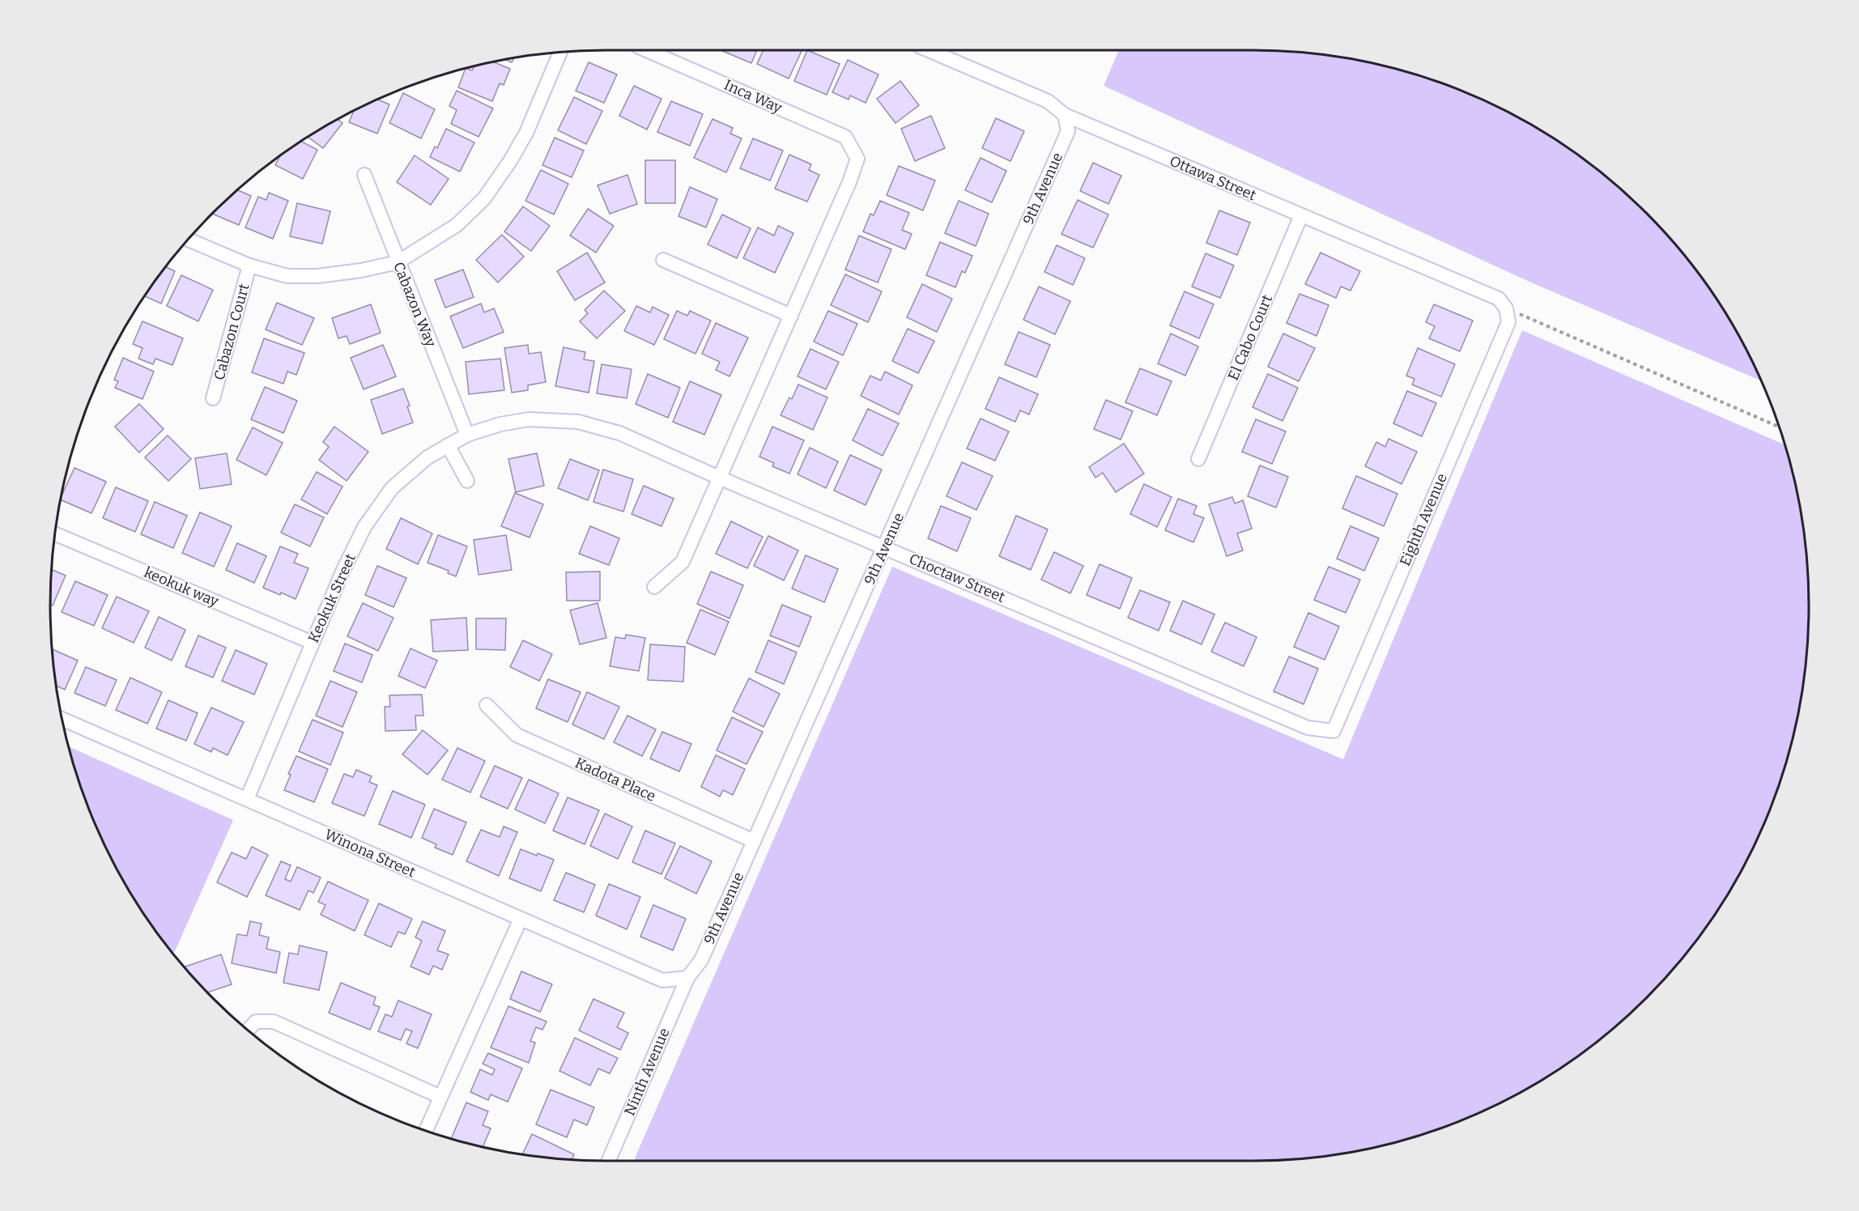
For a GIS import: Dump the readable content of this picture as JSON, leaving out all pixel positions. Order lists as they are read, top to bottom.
{
  "streets": {
    "street": [
      "Inca Way",
      "Ottawa Street",
      "9th Avenue",
      "Cabazon Way",
      "Cabazon Court",
      "El Cabo Court",
      "Eighth Avenue",
      "Choctaw Street",
      "keokuk way",
      "Keokuk Street",
      "Kadota Place",
      "Winona Street",
      "Ninth Avenue"
    ]
  },
  "crossings": [
    ["Ottawa Street", "9th Avenue"],
    ["Ottawa Street", "El Cabo Court"],
    ["Ottawa Street", "Eighth Avenue"],
    ["9th Avenue", "Choctaw Street"],
    ["9th Avenue", "Kadota Place"],
    ["9th Avenue", "Winona Street"],
    ["9th Avenue", "Ninth Avenue"],
    ["Cabazon Way", "Choctaw Street"],
    ["Cabazon Way", "Keokuk Street"],
    ["Eighth Avenue", "Choctaw Street"],
    ["Choctaw Street", "Keokuk Street"],
    ["keokuk way", "Keokuk Street"],
    ["Keokuk Street", "Winona Street"],
    ["Winona Street", "Ninth Avenue"]
  ]
}
